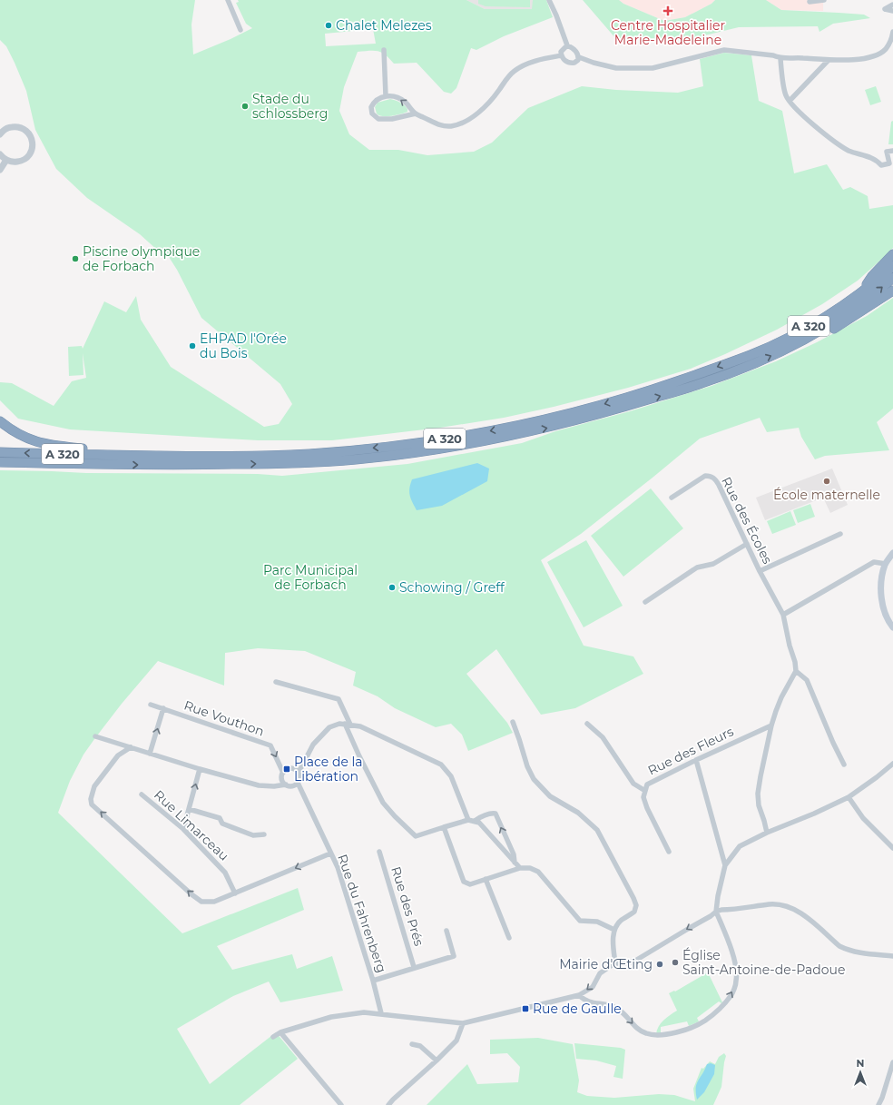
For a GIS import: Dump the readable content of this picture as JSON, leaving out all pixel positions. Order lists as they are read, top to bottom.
{
  "streets": {
    "highway": ["A 320"],
    "street": [
      "Rue des Écoles",
      "Rue Vouthon",
      "Rue des Fleurs",
      "Rue Limarceau",
      "Rue des Prés",
      "Rue du Fahrenberg"
    ]
  },
  "crossings": [
    ["Rue Vouthon", "Rue du Fahrenberg"]
  ],
  "parks": ["Parc Municipal de Forbach"],
  "places": {
    "health": ["Centre Hospitalier Marie-Madeleine"],
    "other": [
      "Chalet Melezes",
      "Stade du schlossberg",
      "Piscine olympique de Forbach",
      "EHPAD l'Orée du Bois",
      "École maternelle",
      "Schowing / Greff",
      "Église Saint-Antoine-de-Padoue",
      "Mairie d'Œting"
    ],
    "transit": ["Place de la Libération", "Rue de Gaulle"]
  },
  "north": "top"
}
